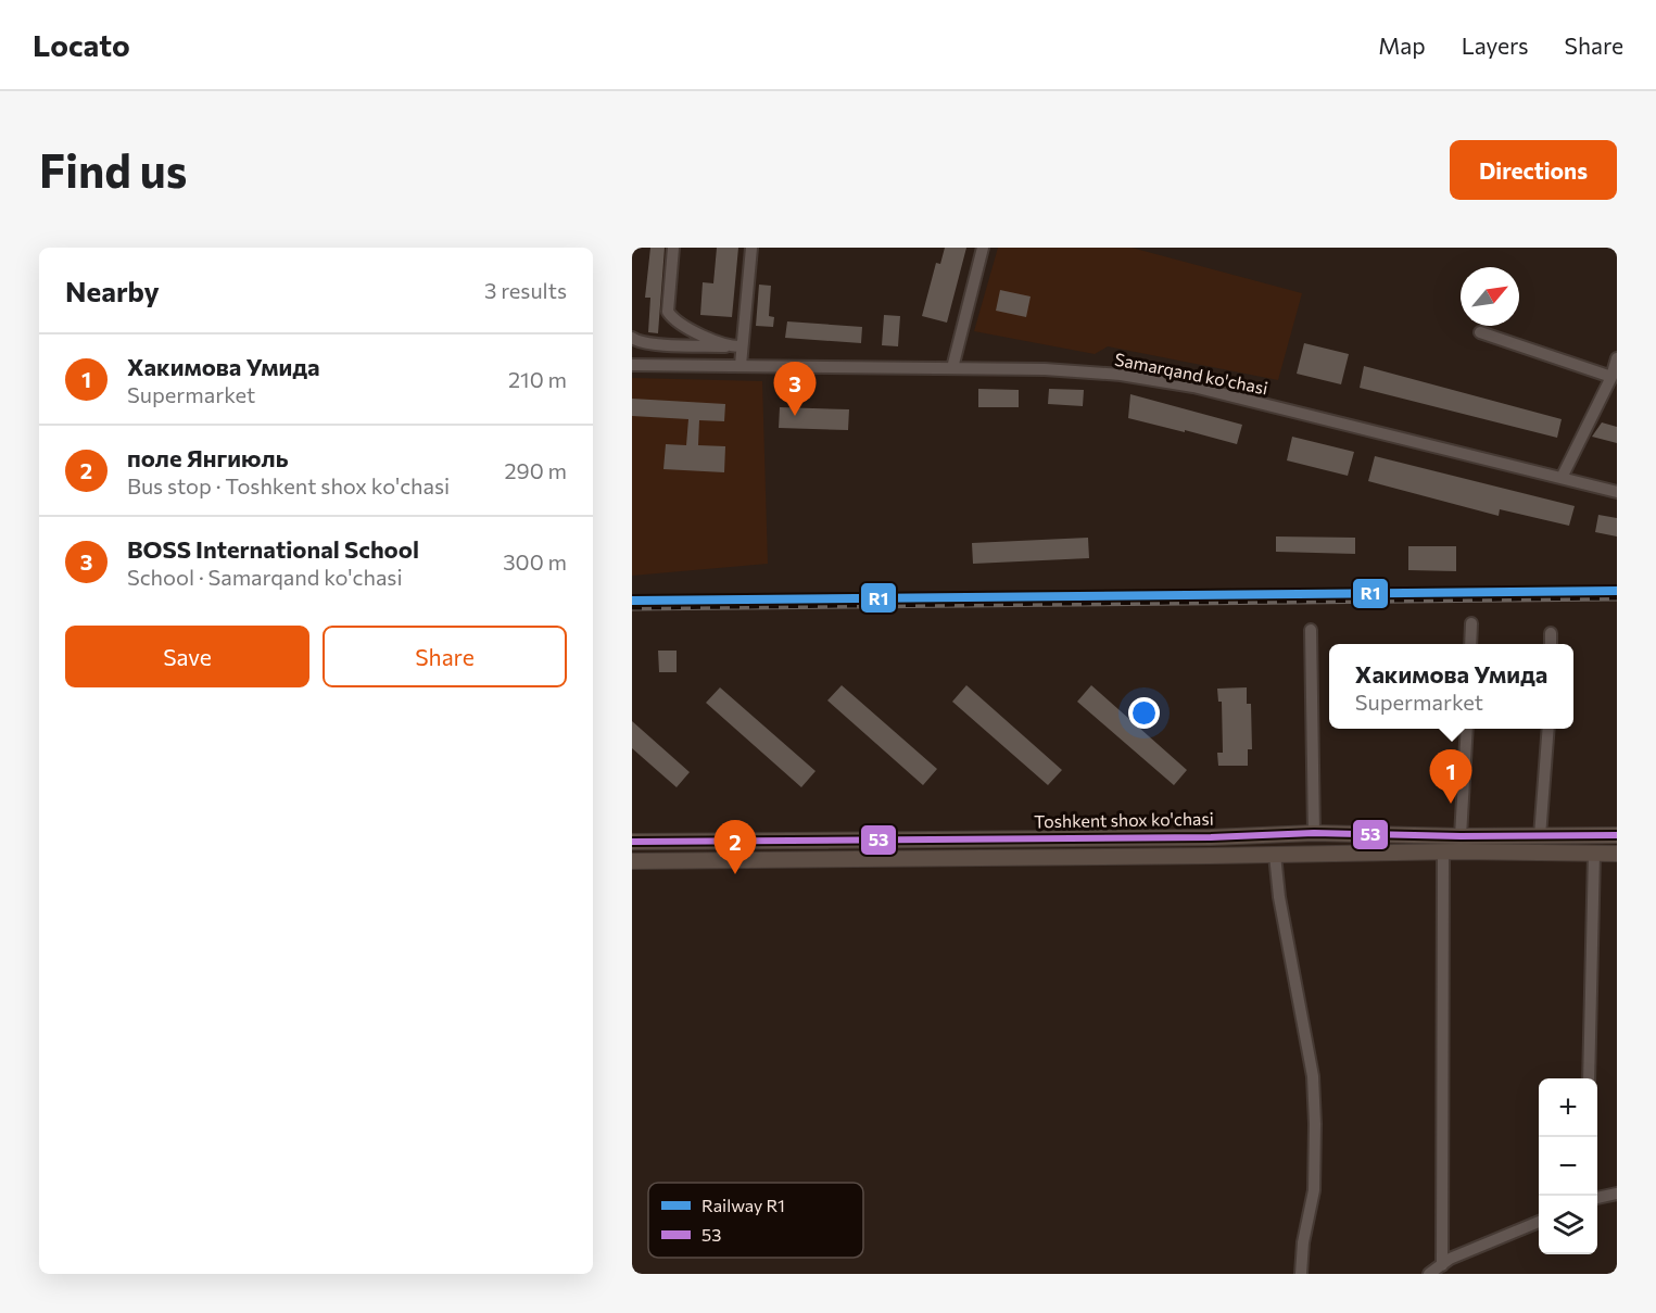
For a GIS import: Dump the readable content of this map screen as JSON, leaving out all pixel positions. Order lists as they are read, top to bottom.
{
  "streets": {
    "main road": ["Toshkent shox ko'chasi"],
    "street": ["Samarqand ko'chasi"]
  },
  "lines": ["rail line R1", "transit line 53"],
  "legend": ["Railway R1", "53"],
  "north": "top right",
  "page": {
    "header": "Locato",
    "nav": ["Map", "Layers", "Share"],
    "buttons": [
      "Directions",
      ["Save", "Share"]
    ],
    "title": "Find us",
    "heading": ["Nearby", "3 results"],
    "list": [
      {
        "mark": "1",
        "name": "Хакимова Умида",
        "note": "Supermarket",
        "value": "210 m"
      },
      {
        "mark": "2",
        "name": "поле Янгиюль",
        "note": "Bus stop · Toshkent shox ko'chasi",
        "value": "290 m"
      },
      {
        "mark": "3",
        "name": "BOSS International School",
        "note": "School · Samarqand ko'chasi",
        "value": "300 m"
      }
    ],
    "pins": ["3", "1", "2"],
    "popup": ["Хакимова Умида", "Supermarket"],
    "map_buttons": ["+", "−"]
  }
}
